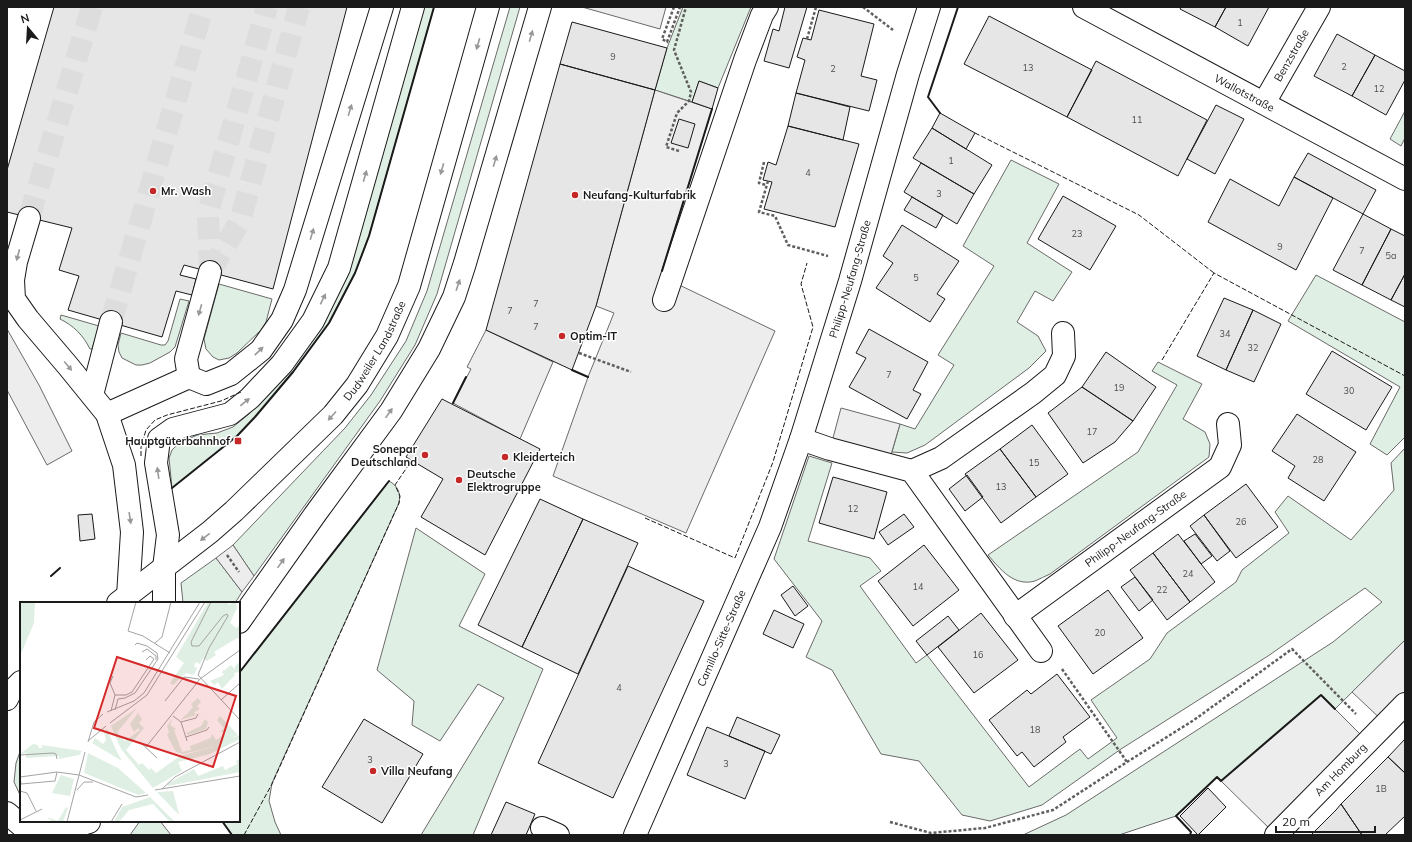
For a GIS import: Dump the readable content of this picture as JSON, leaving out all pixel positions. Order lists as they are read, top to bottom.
{
  "streets": {
    "street": [
      "Benzstraße",
      "Wallotstraße",
      "Philipp-Neufang-Straße",
      "Dudweiler Landstraße",
      "Camillo-Sitte-Straße",
      "Am Homburg"
    ]
  },
  "crossings": [
    ["Benzstraße", "Wallotstraße"],
    ["Philipp-Neufang-Straße", "Camillo-Sitte-Straße"]
  ],
  "places": {
    "other": [
      "Mr. Wash",
      "Neufang-Kulturfabrik",
      "Optim-IT",
      "Sonepar Deutschland",
      "Kleiderteich",
      "Deutsche Elektrogruppe",
      "Villa Neufang"
    ],
    "transit": ["Hauptgüterbahnhof"]
  },
  "house_numbers": [
    "1",
    "9",
    "2",
    "13",
    "2",
    "12",
    "11",
    "1",
    "4",
    "3",
    "23",
    "9",
    "7",
    "5a",
    "5",
    "7",
    "7",
    "7",
    "34",
    "32",
    "7",
    "19",
    "30",
    "17",
    "28",
    "15",
    "13",
    "12",
    "26",
    "24",
    "14",
    "22",
    "20",
    "16",
    "4",
    "18",
    "3",
    "3",
    "1B"
  ],
  "scale_bar": "20 m",
  "north": "top"
}
